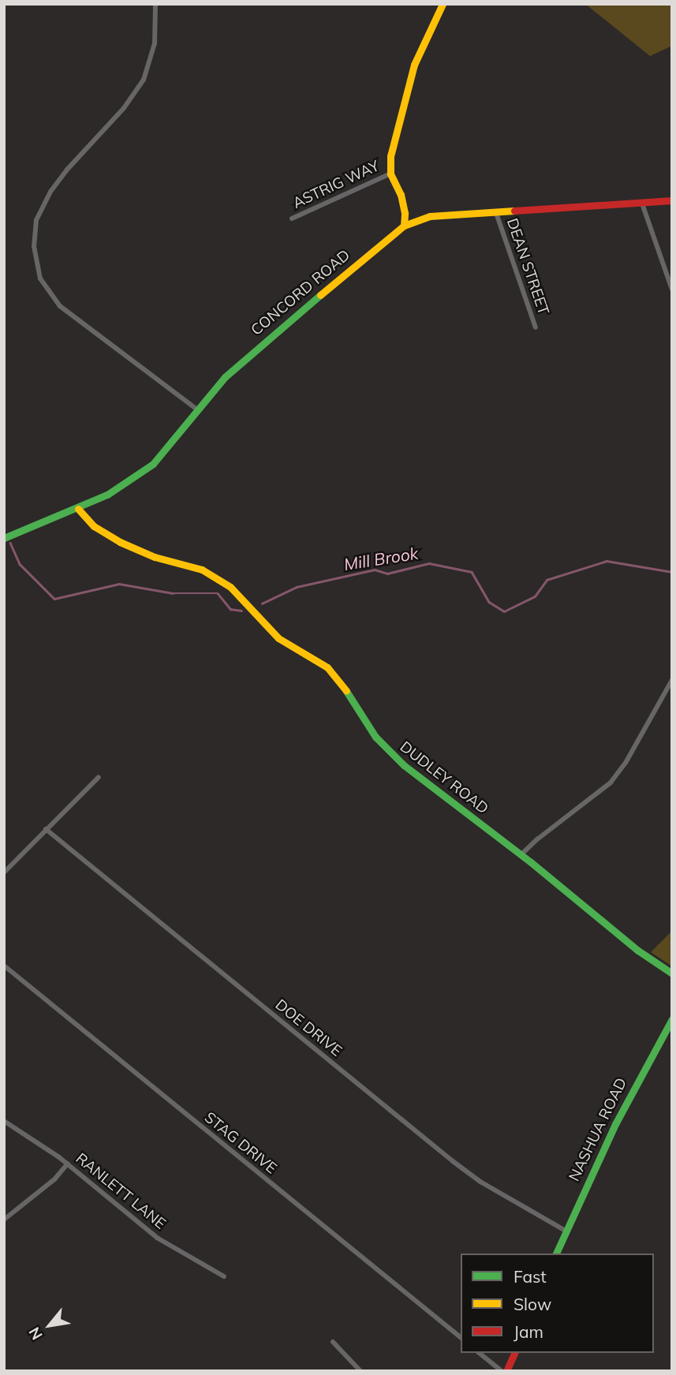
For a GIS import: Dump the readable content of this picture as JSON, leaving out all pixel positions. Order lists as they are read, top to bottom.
{
  "streets": {
    "main road": ["CONCORD ROAD", "DUDLEY ROAD", "NASHUA ROAD"],
    "street": [
      "ASTRIG WAY",
      "DEAN STREET",
      "DOE DRIVE",
      "STAG DRIVE",
      "RANLETT LANE"
    ]
  },
  "crossings": [
    ["DEAN STREET", "CONCORD ROAD"],
    ["CONCORD ROAD", "DUDLEY ROAD"],
    ["DOE DRIVE", "NASHUA ROAD"]
  ],
  "water": ["Mill Brook"],
  "legend": ["Fast", "Slow", "Jam"],
  "north": "bottom left"
}
